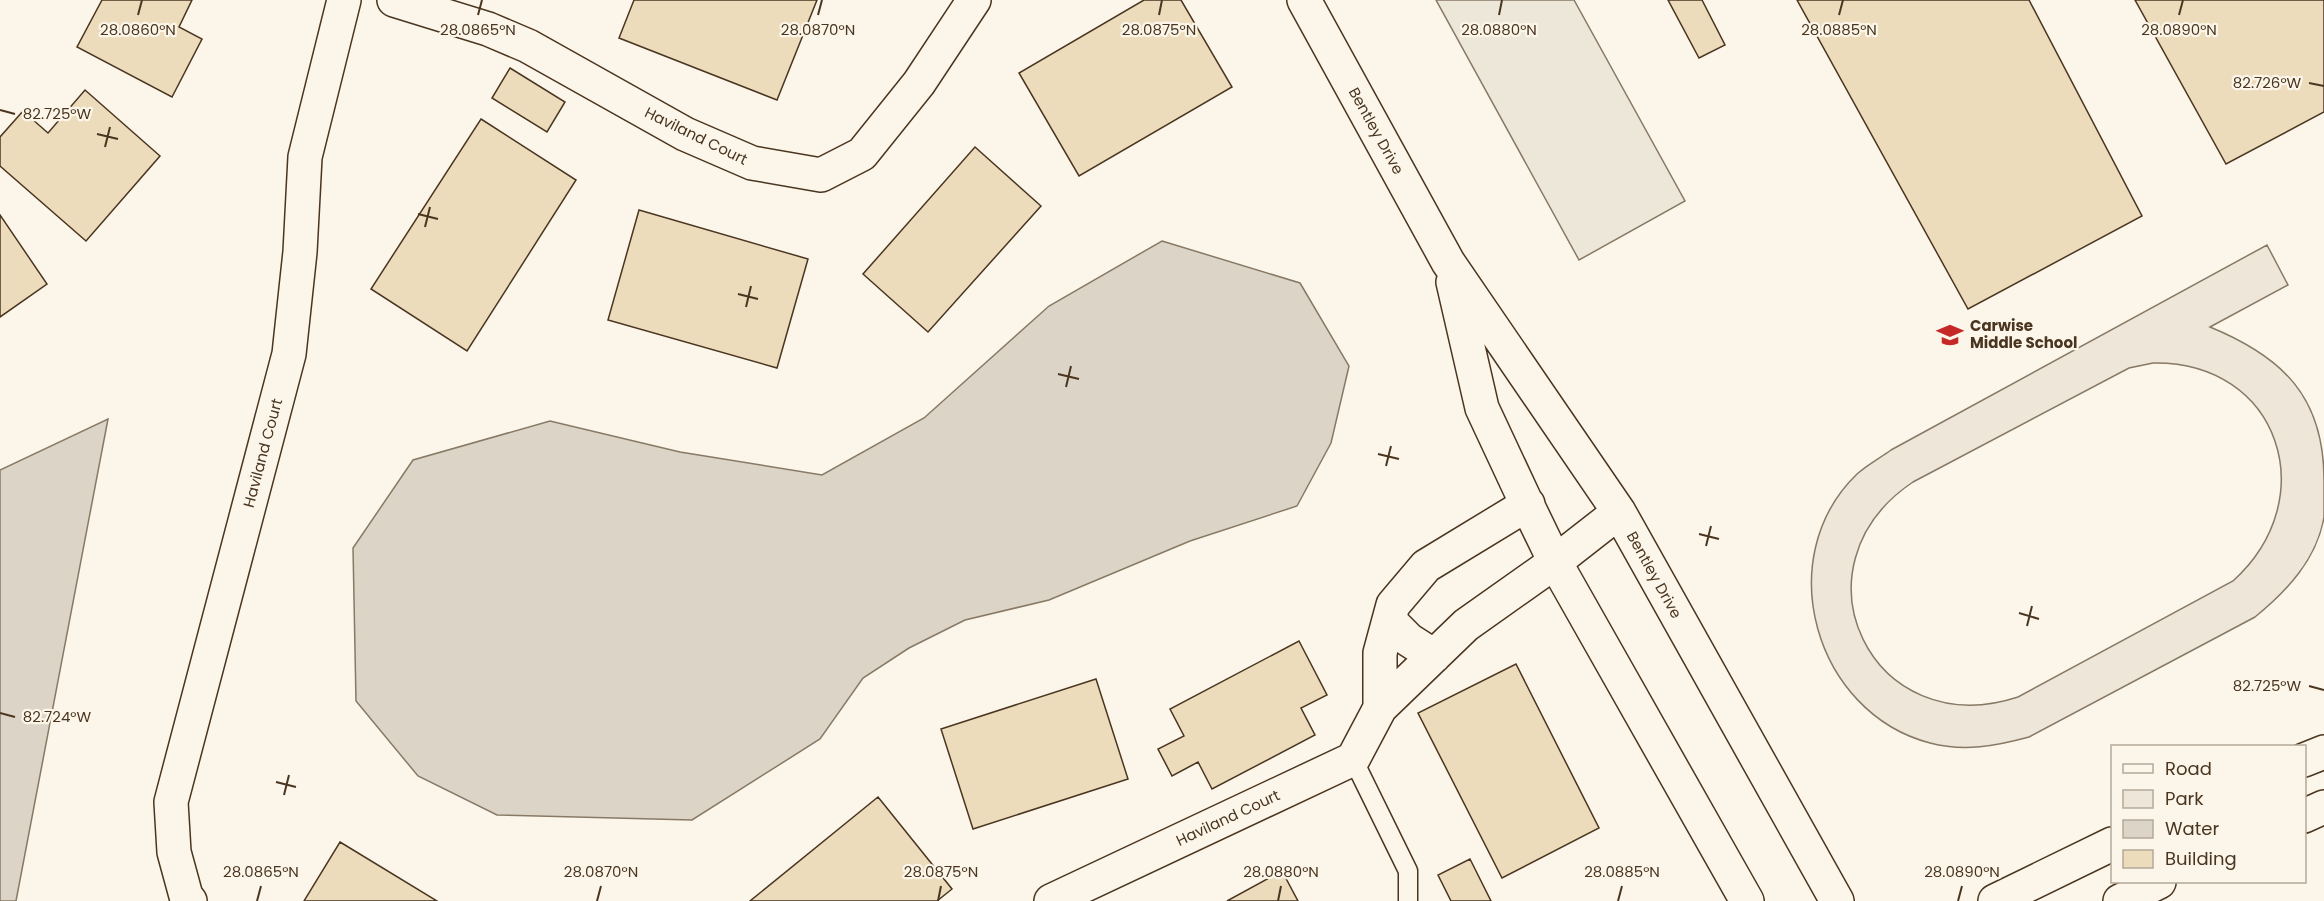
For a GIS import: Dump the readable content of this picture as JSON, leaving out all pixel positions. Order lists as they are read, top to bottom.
{
  "streets": {
    "street": ["Bentley Drive", "Haviland Court"]
  },
  "places": {
    "school or university": ["Carwise Middle School"]
  },
  "legend": [
    "Road",
    "Park",
    "Water",
    "Building"
  ],
  "coordinates": [
    "28.0860°N",
    "28.0885°N",
    "28.0865°N",
    "28.0870°N",
    "28.0875°N",
    "28.0880°N",
    "28.0890°N",
    "82.726°W",
    "82.725°W",
    "82.724°W"
  ]
}
